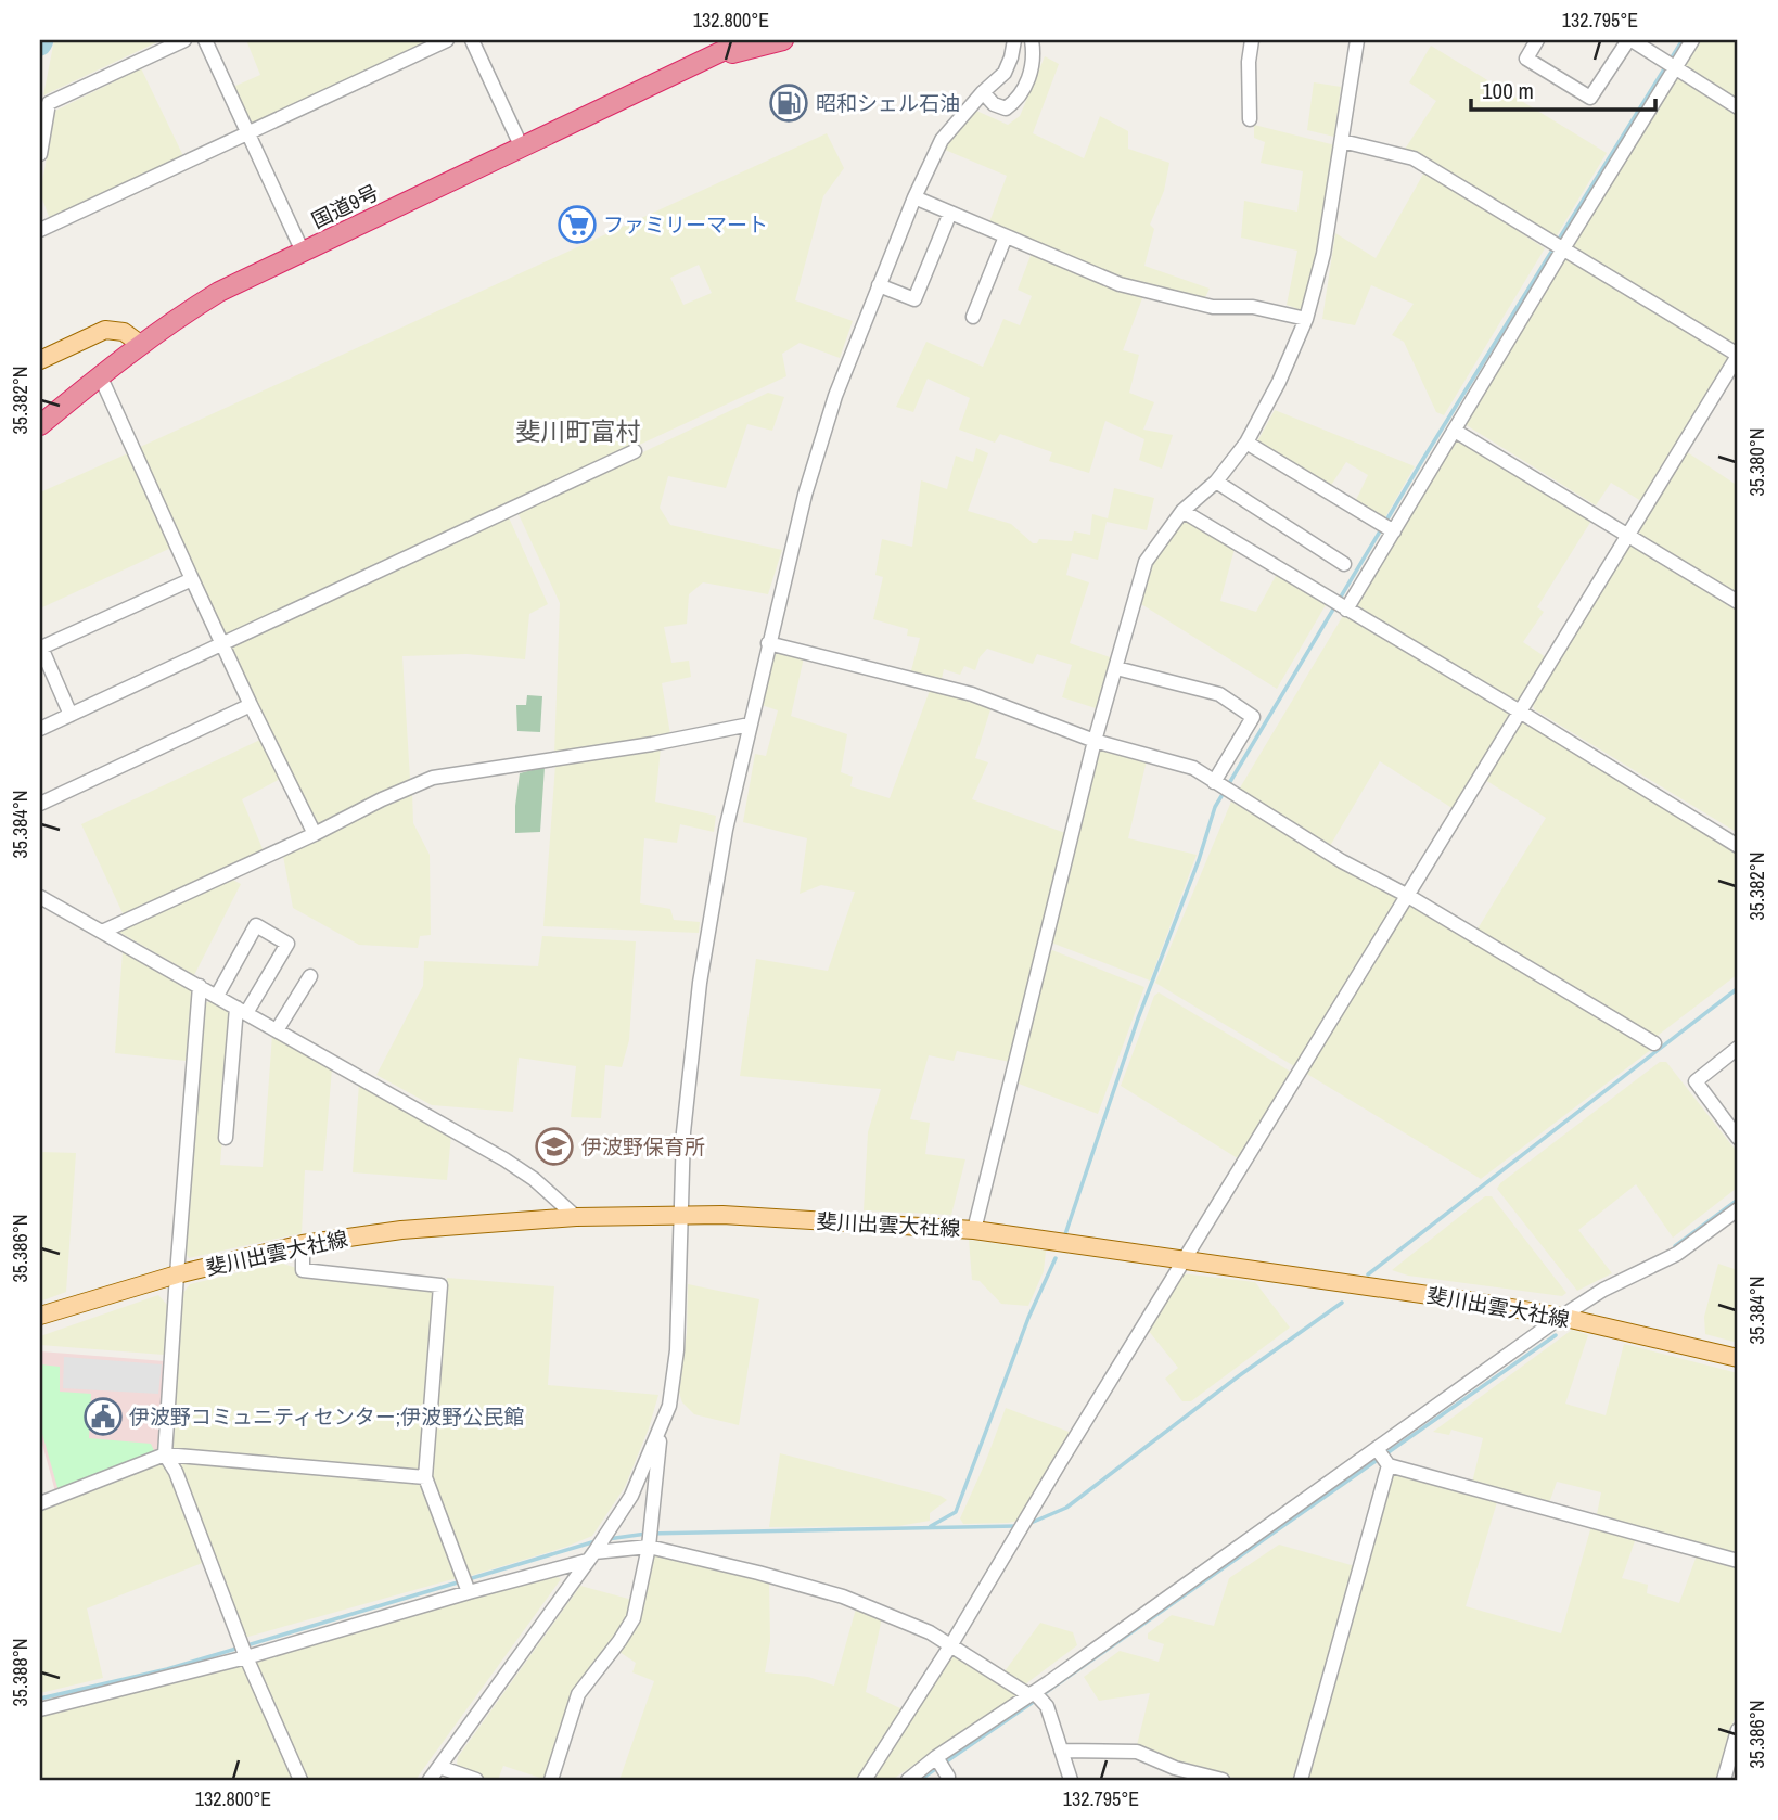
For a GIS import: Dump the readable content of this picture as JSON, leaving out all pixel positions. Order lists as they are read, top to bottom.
{
  "streets": {
    "highway": ["国道9号"],
    "main road": ["斐川出雲大社線"]
  },
  "districts": ["斐川町富村"],
  "places": {
    "fuel station": ["昭和シェル石油"],
    "supermarket": ["ファミリーマート"],
    "school or university": ["伊波野保育所"],
    "public building": ["伊波野コミュニティセンター;伊波野公民館"]
  },
  "scale_bar": "100 m",
  "coordinates": [
    "132.800°E",
    "132.795°E",
    "35.382°N",
    "35.380°N",
    "35.384°N",
    "35.386°N",
    "35.388°N"
  ]
}
